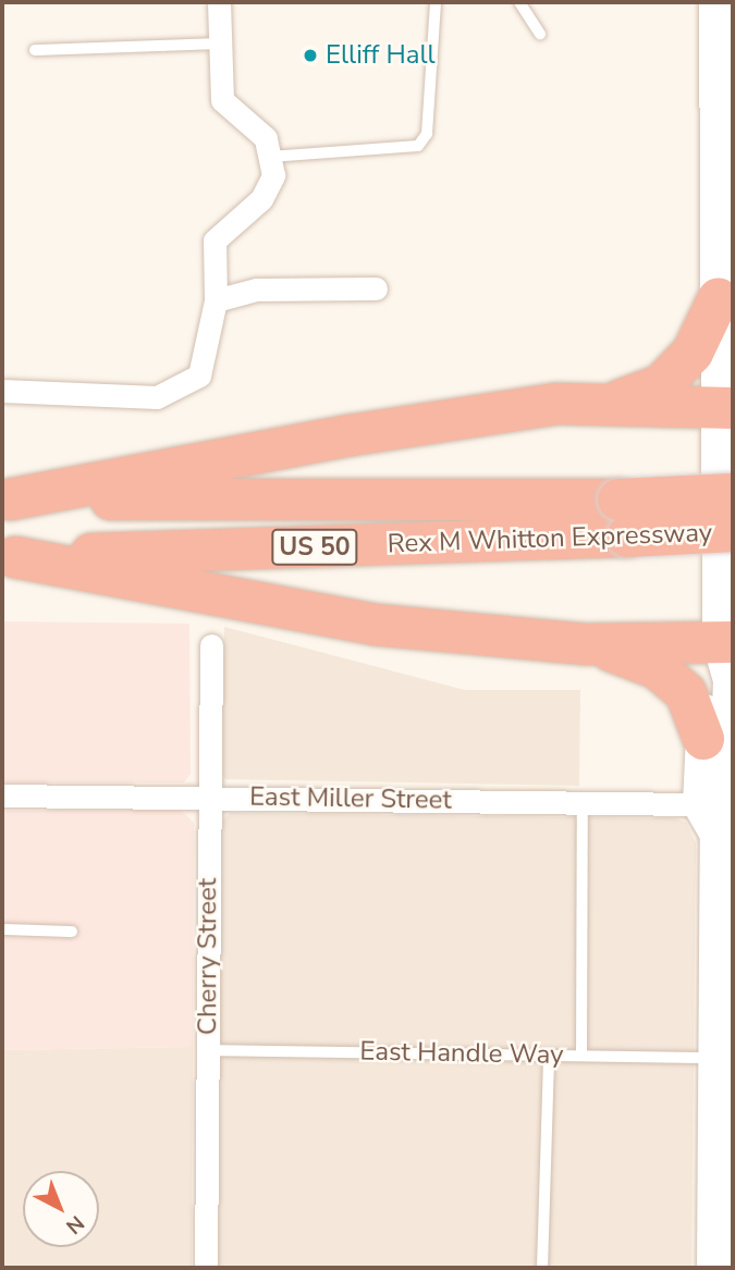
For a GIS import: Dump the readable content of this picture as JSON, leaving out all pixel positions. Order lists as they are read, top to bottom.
{
  "streets": {
    "highway": ["Rex M Whitton Expressway", "US 50"],
    "street": ["East Miller Street", "Cherry Street"],
    "lane": ["East Handle Way"]
  },
  "crossings": [
    ["East Miller Street", "Cherry Street"],
    ["Cherry Street", "East Handle Way"]
  ],
  "places": ["Elliff Hall"],
  "north": "bottom right"
}
